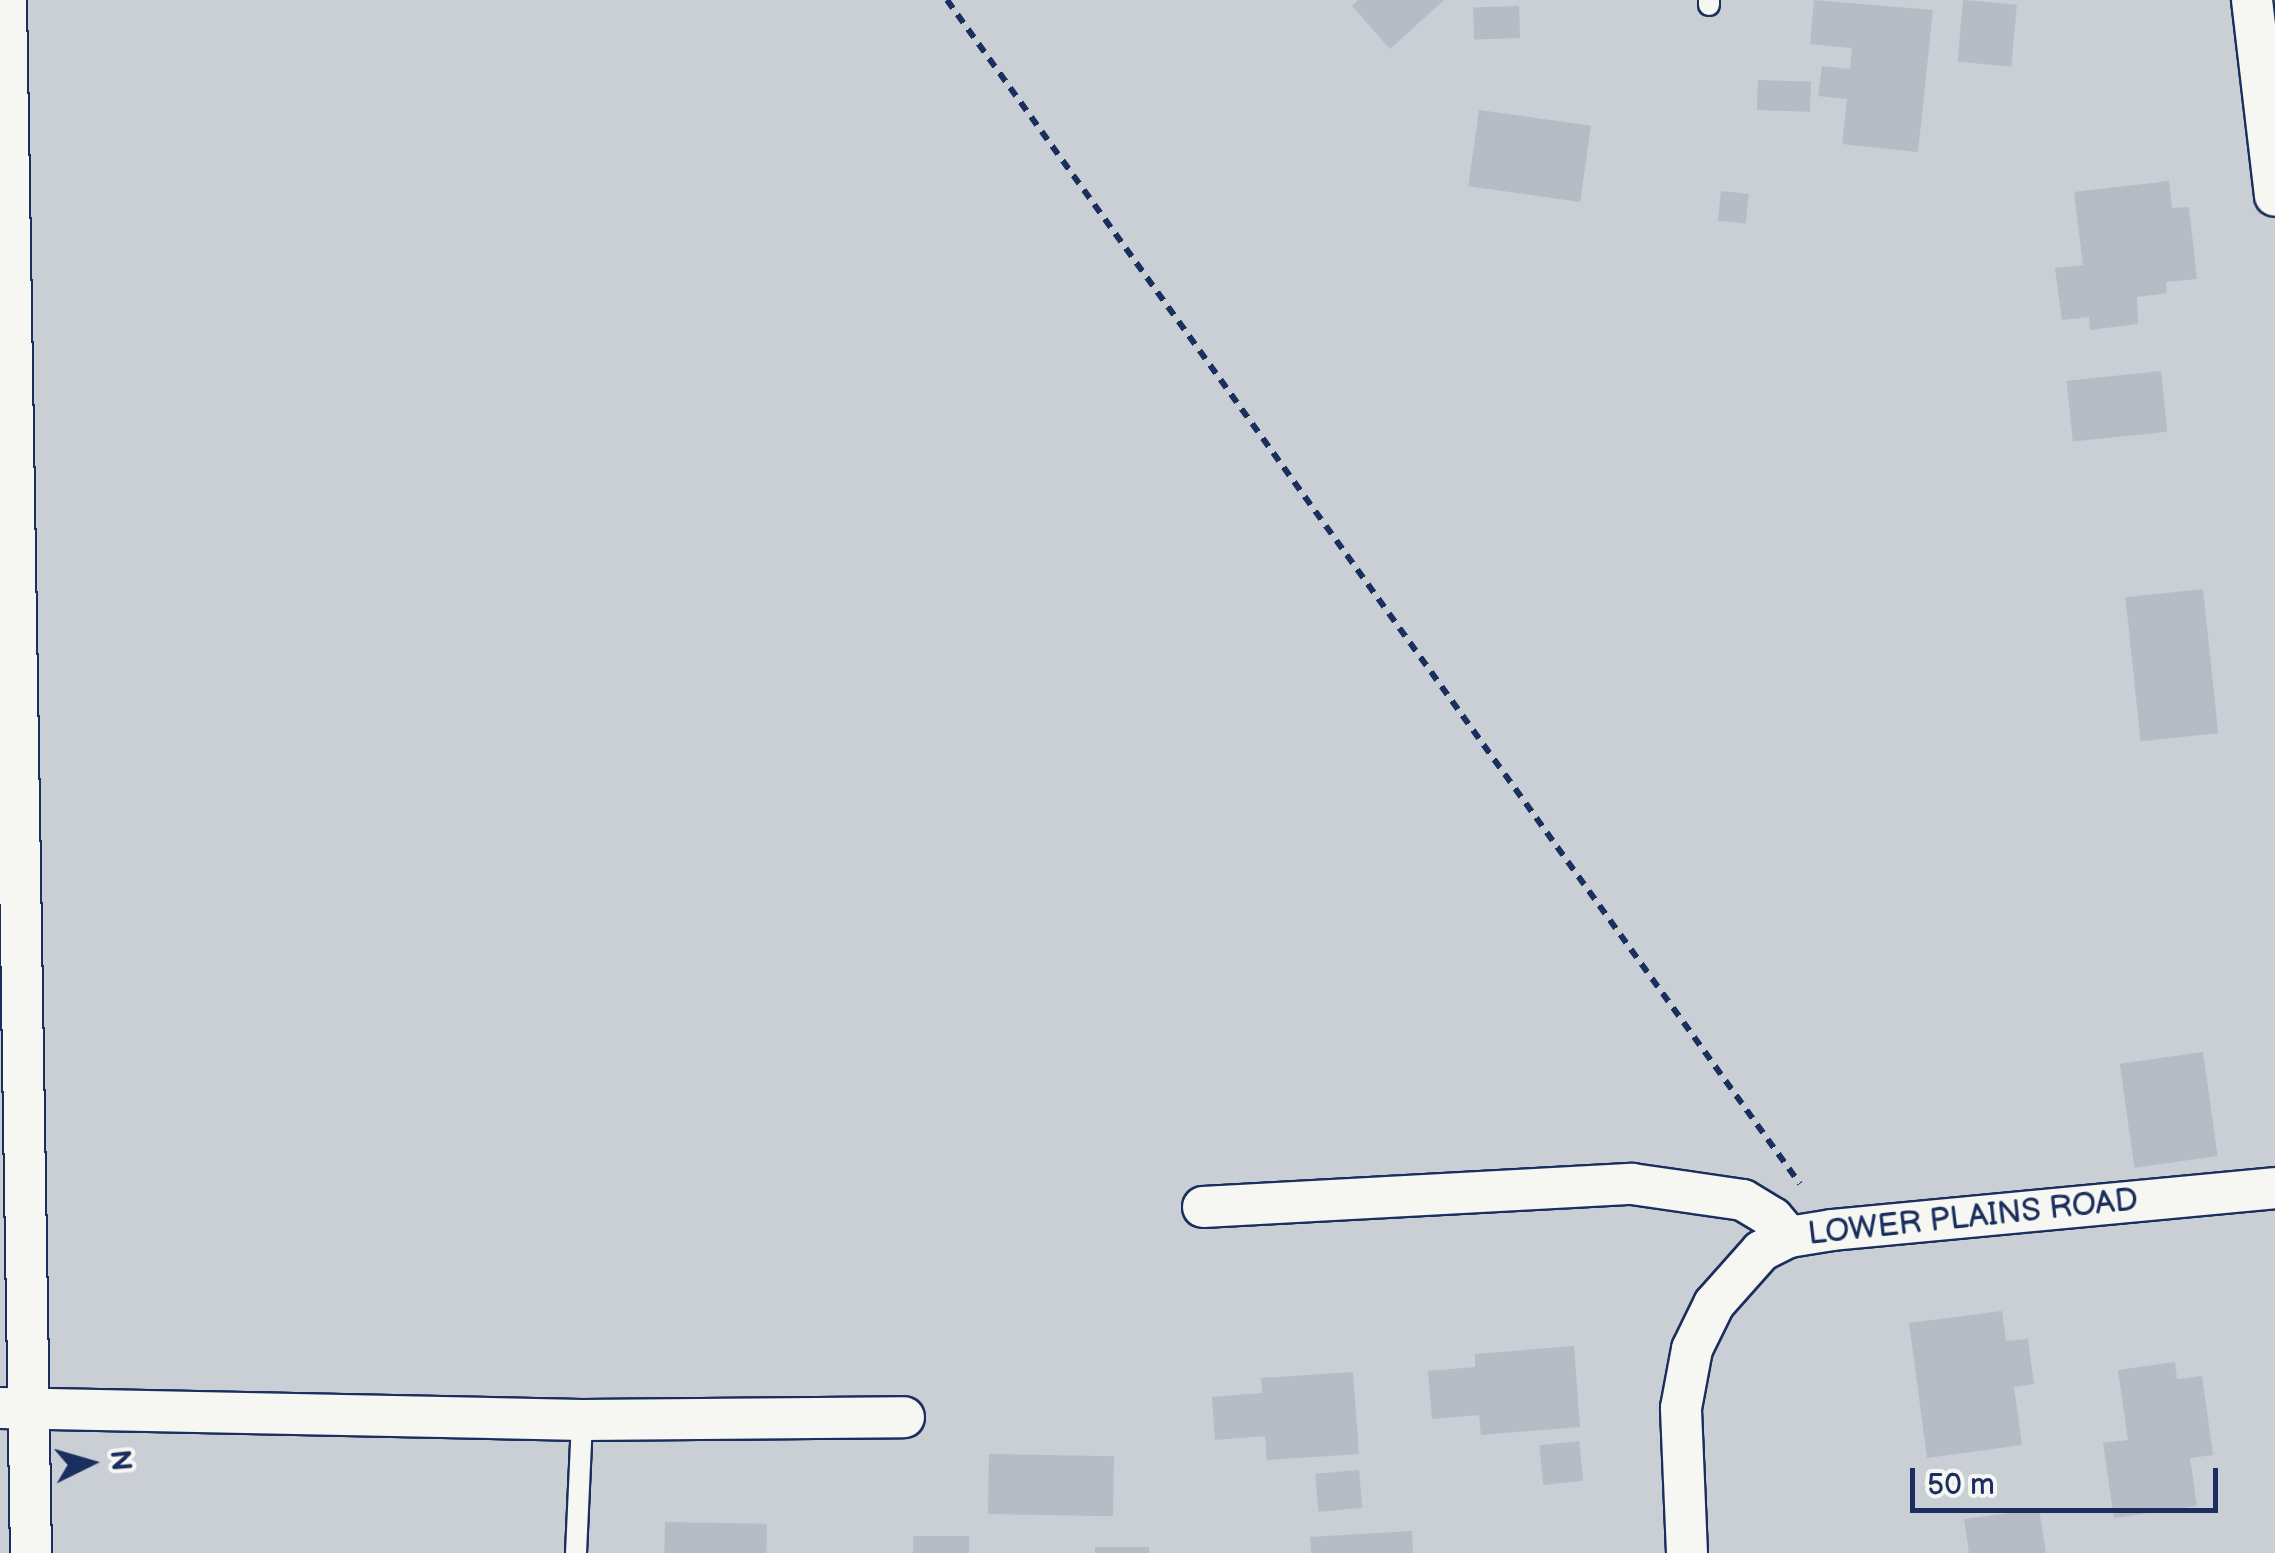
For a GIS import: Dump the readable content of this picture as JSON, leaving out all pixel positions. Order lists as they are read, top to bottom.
{
  "streets": {
    "street": ["LOWER PLAINS ROAD"]
  },
  "scale_bar": "50 m",
  "north": "right"
}
